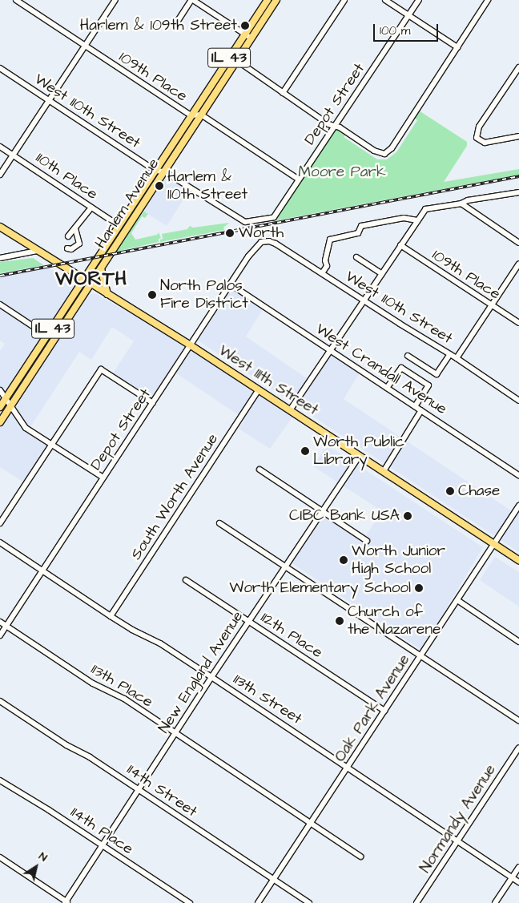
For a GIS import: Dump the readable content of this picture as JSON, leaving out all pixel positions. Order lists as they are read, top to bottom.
{
  "streets": {
    "main road": ["IL 43", "Harlem Avenue", "West 111th Street"],
    "street": [
      "109th Place",
      "Depot Street",
      "West 110th Street",
      "110th Place",
      "West Crandall Avenue",
      "South Worth Avenue",
      "112th Place",
      "New England Avenue",
      "113th Place",
      "113th Street",
      "Oak Park Avenue",
      "114th Street",
      "Normandy Avenue",
      "114th Place"
    ]
  },
  "crossings": [
    ["109th Place", "Depot Street"],
    ["109th Place", "Harlem Avenue"],
    ["Depot Street", "West 110th Street"],
    ["Depot Street", "West Crandall Avenue"],
    ["Depot Street", "West 111th Street"],
    ["Depot Street", "113th Place"],
    ["Depot Street", "113th Street"],
    ["West 110th Street", "Harlem Avenue"],
    ["110th Place", "Harlem Avenue"],
    ["Harlem Avenue", "West 111th Street"],
    ["West 111th Street", "South Worth Avenue"],
    ["West 111th Street", "New England Avenue"],
    ["West 111th Street", "Oak Park Avenue"],
    ["South Worth Avenue", "113th Street"],
    ["112th Place", "New England Avenue"],
    ["112th Place", "Oak Park Avenue"],
    ["New England Avenue", "113th Place"],
    ["New England Avenue", "113th Street"],
    ["New England Avenue", "114th Street"],
    ["New England Avenue", "114th Place"],
    ["113th Place", "Oak Park Avenue"],
    ["113th Street", "Oak Park Avenue"],
    ["113th Street", "Normandy Avenue"],
    ["Oak Park Avenue", "114th Street"]
  ],
  "districts": ["WORTH"],
  "parks": ["Moore Park"],
  "places": [
    "Harlem & 109th Street",
    "Harlem & 110th Street",
    "Worth",
    "North Palos Fire District",
    "Worth Public Library",
    "Chase",
    "CIBC Bank USA",
    "Worth Junior High School",
    "Worth Elementary School",
    "Church of the Nazarene"
  ],
  "scale_bar": "100 m",
  "north": "top right"
}
